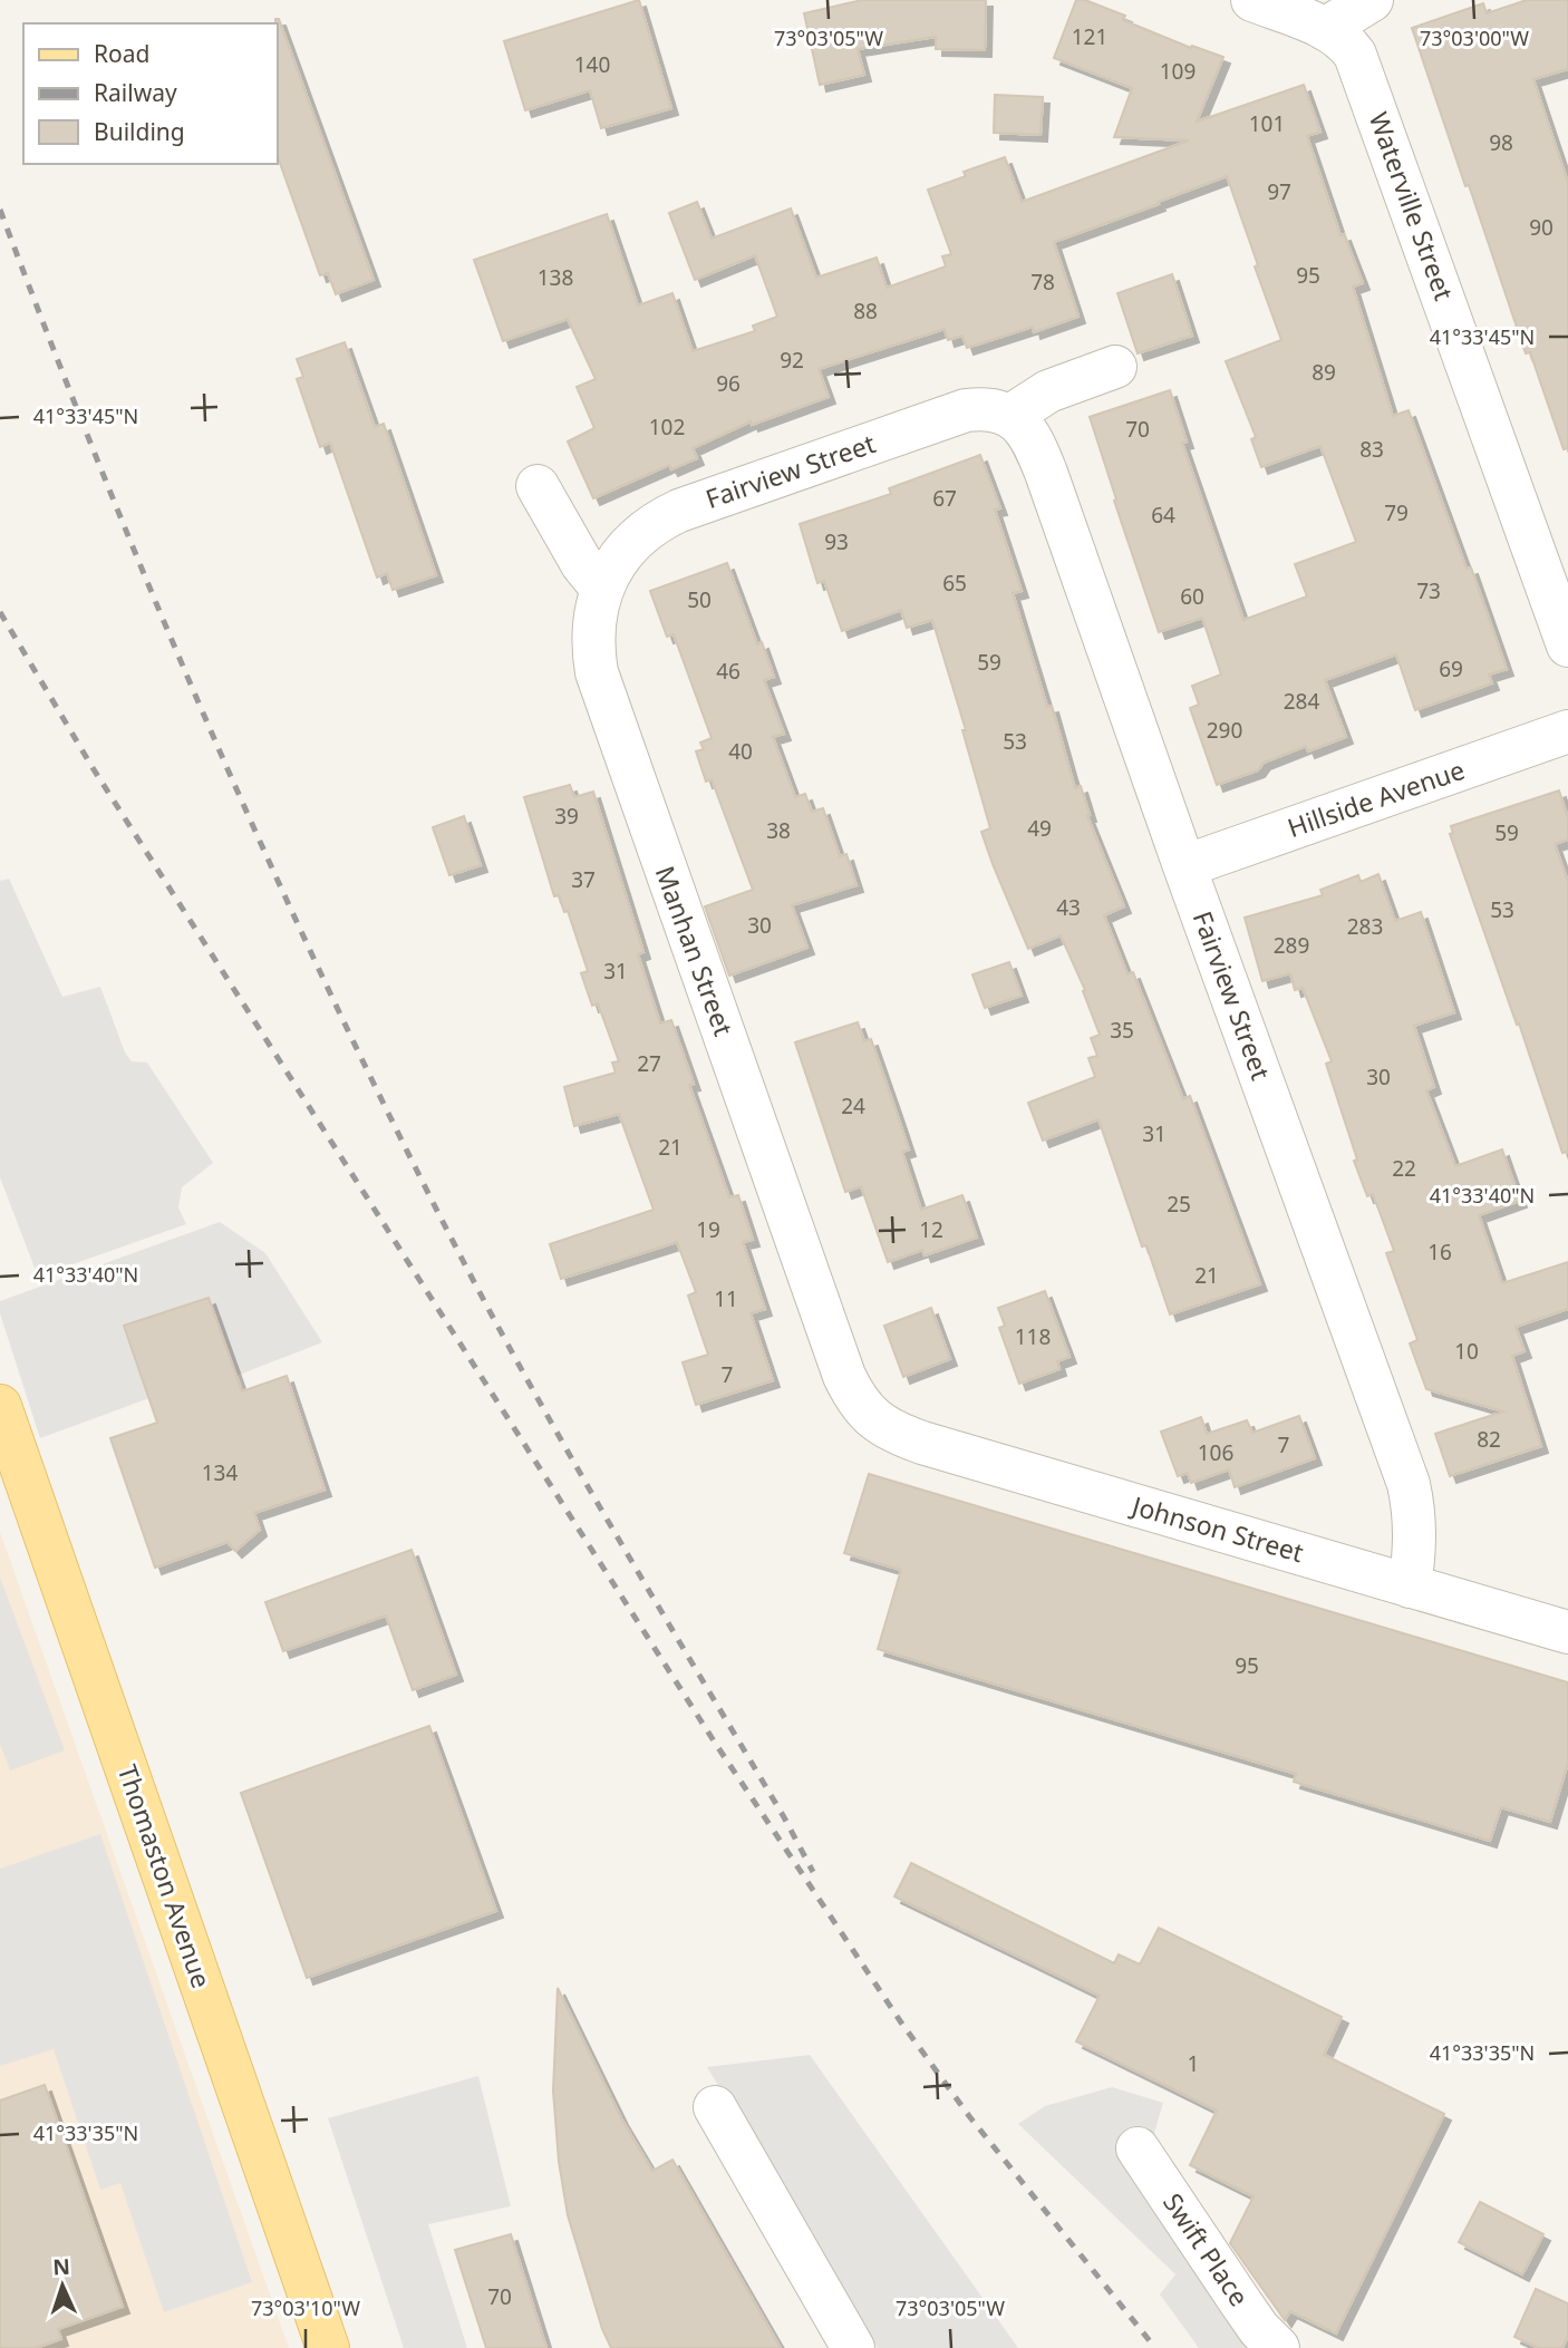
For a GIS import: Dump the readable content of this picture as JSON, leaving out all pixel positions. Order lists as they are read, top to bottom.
{
  "streets": {
    "main road": ["Thomaston Avenue"],
    "street": [
      "Waterville Street",
      "Fairview Street",
      "Hillside Avenue",
      "Manhan Street",
      "Johnson Street",
      "Swift Place"
    ]
  },
  "crossings": [
    ["Fairview Street", "Hillside Avenue"],
    ["Fairview Street", "Manhan Street"],
    ["Fairview Street", "Johnson Street"],
    ["Manhan Street", "Johnson Street"]
  ],
  "house_numbers": [
    "121",
    "140",
    "109",
    "101",
    "98",
    "97",
    "90",
    "95",
    "138",
    "78",
    "88",
    "92",
    "89",
    "96",
    "102",
    "70",
    "83",
    "67",
    "79",
    "64",
    "93",
    "65",
    "73",
    "60",
    "50",
    "59",
    "69",
    "46",
    "284",
    "290",
    "53",
    "40",
    "39",
    "49",
    "38",
    "59",
    "37",
    "43",
    "53",
    "30",
    "283",
    "289",
    "31",
    "35",
    "27",
    "30",
    "24",
    "31",
    "21",
    "22",
    "25",
    "19",
    "12",
    "16",
    "21",
    "11",
    "118",
    "10",
    "7",
    "82",
    "7",
    "106",
    "134",
    "95",
    "1",
    "70"
  ],
  "legend": ["Road", "Railway", "Building"],
  "north": "top",
  "coordinates": [
    "73°03'05\"W",
    "73°03'00\"W",
    "41°33'45\"N",
    "41°33'40\"N",
    "41°33'35\"N",
    "73°03'10\"W"
  ]
}
